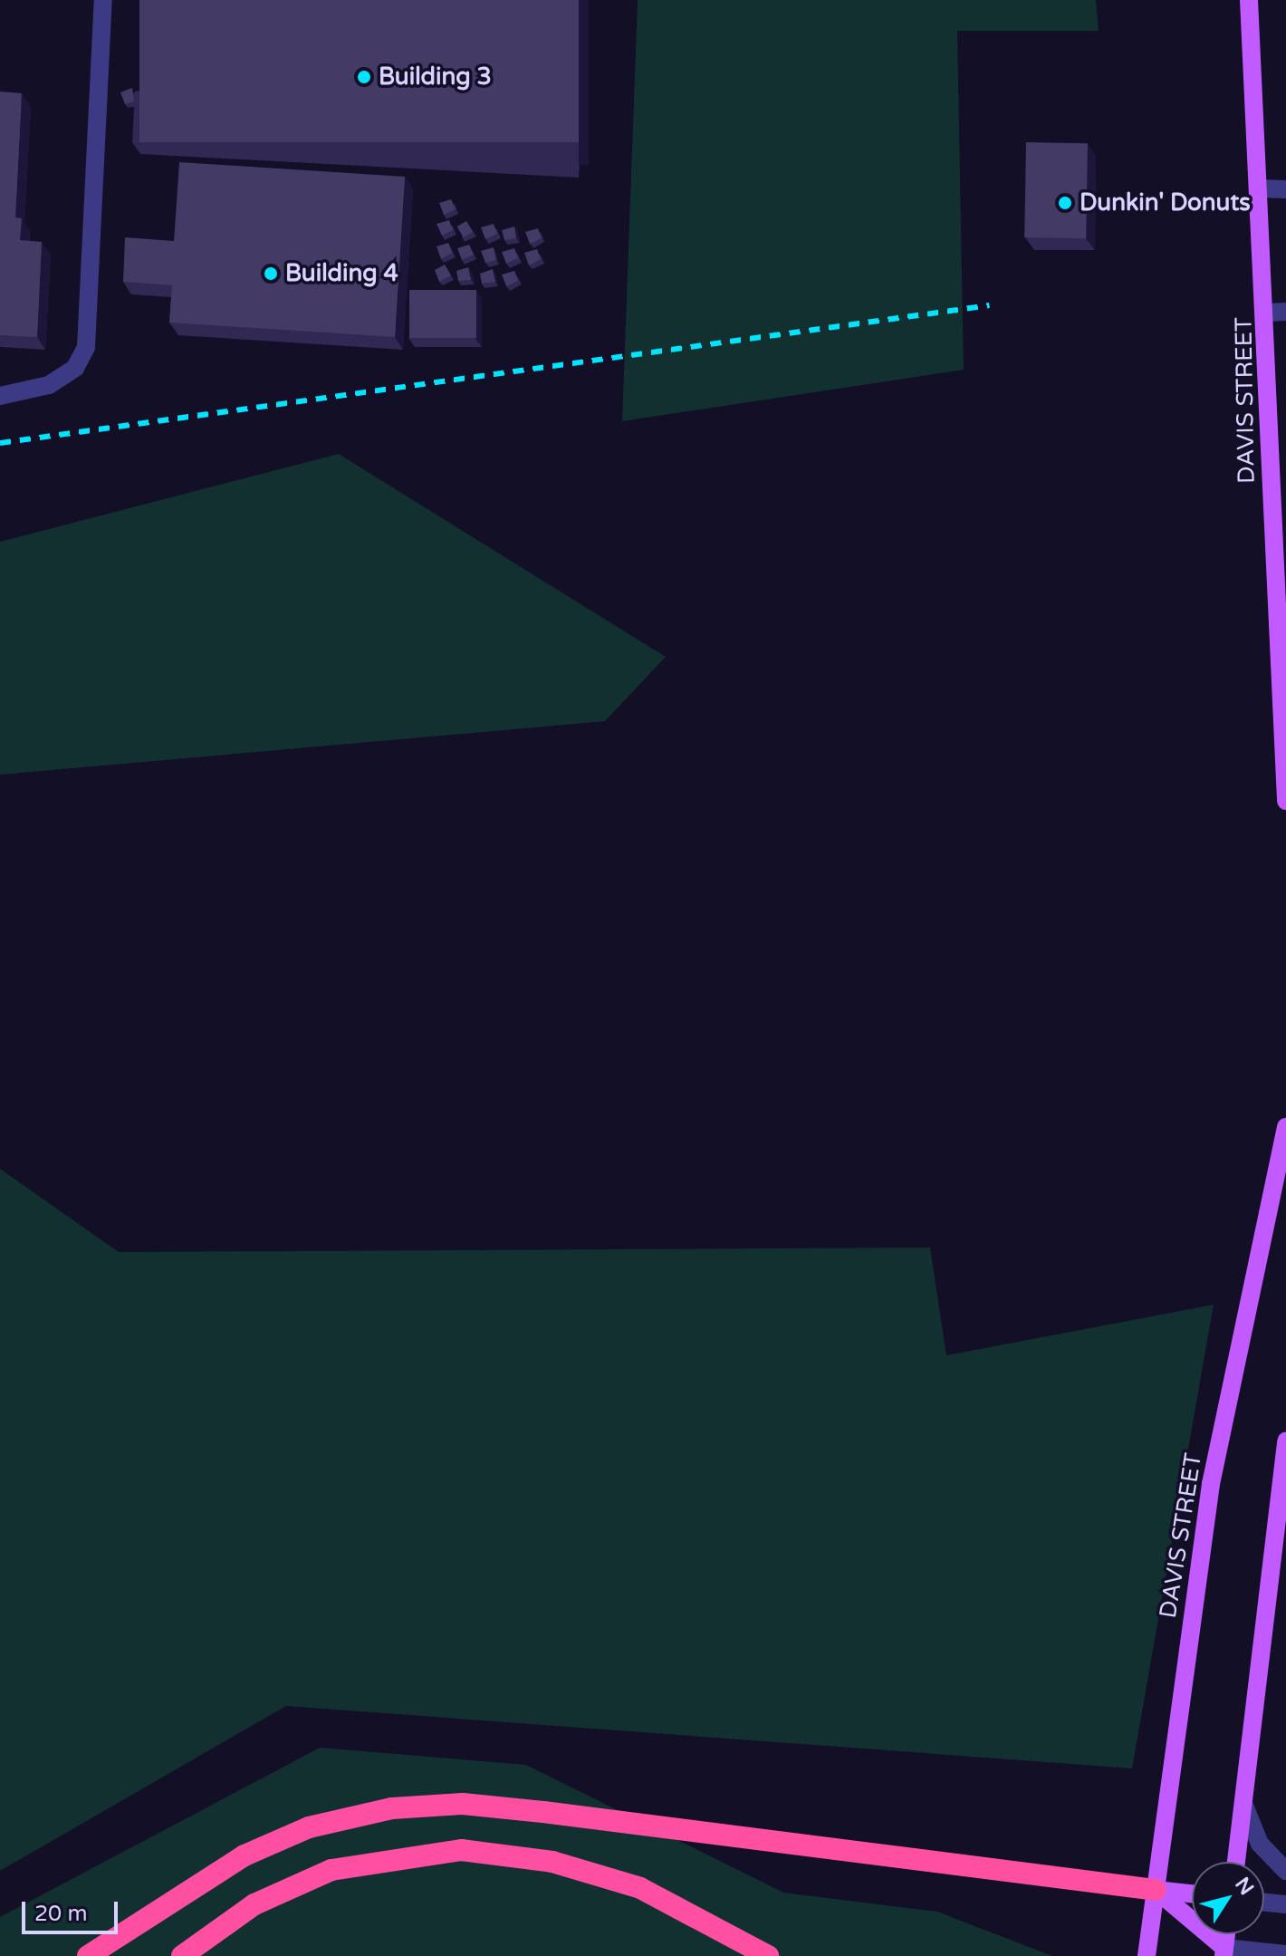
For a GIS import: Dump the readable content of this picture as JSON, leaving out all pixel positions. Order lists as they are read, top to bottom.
{
  "streets": {
    "main road": ["DAVIS STREET"]
  },
  "places": ["Building 3", "Dunkin' Donuts", "Building 4"],
  "scale_bar": "20 m",
  "north": "top right"
}
